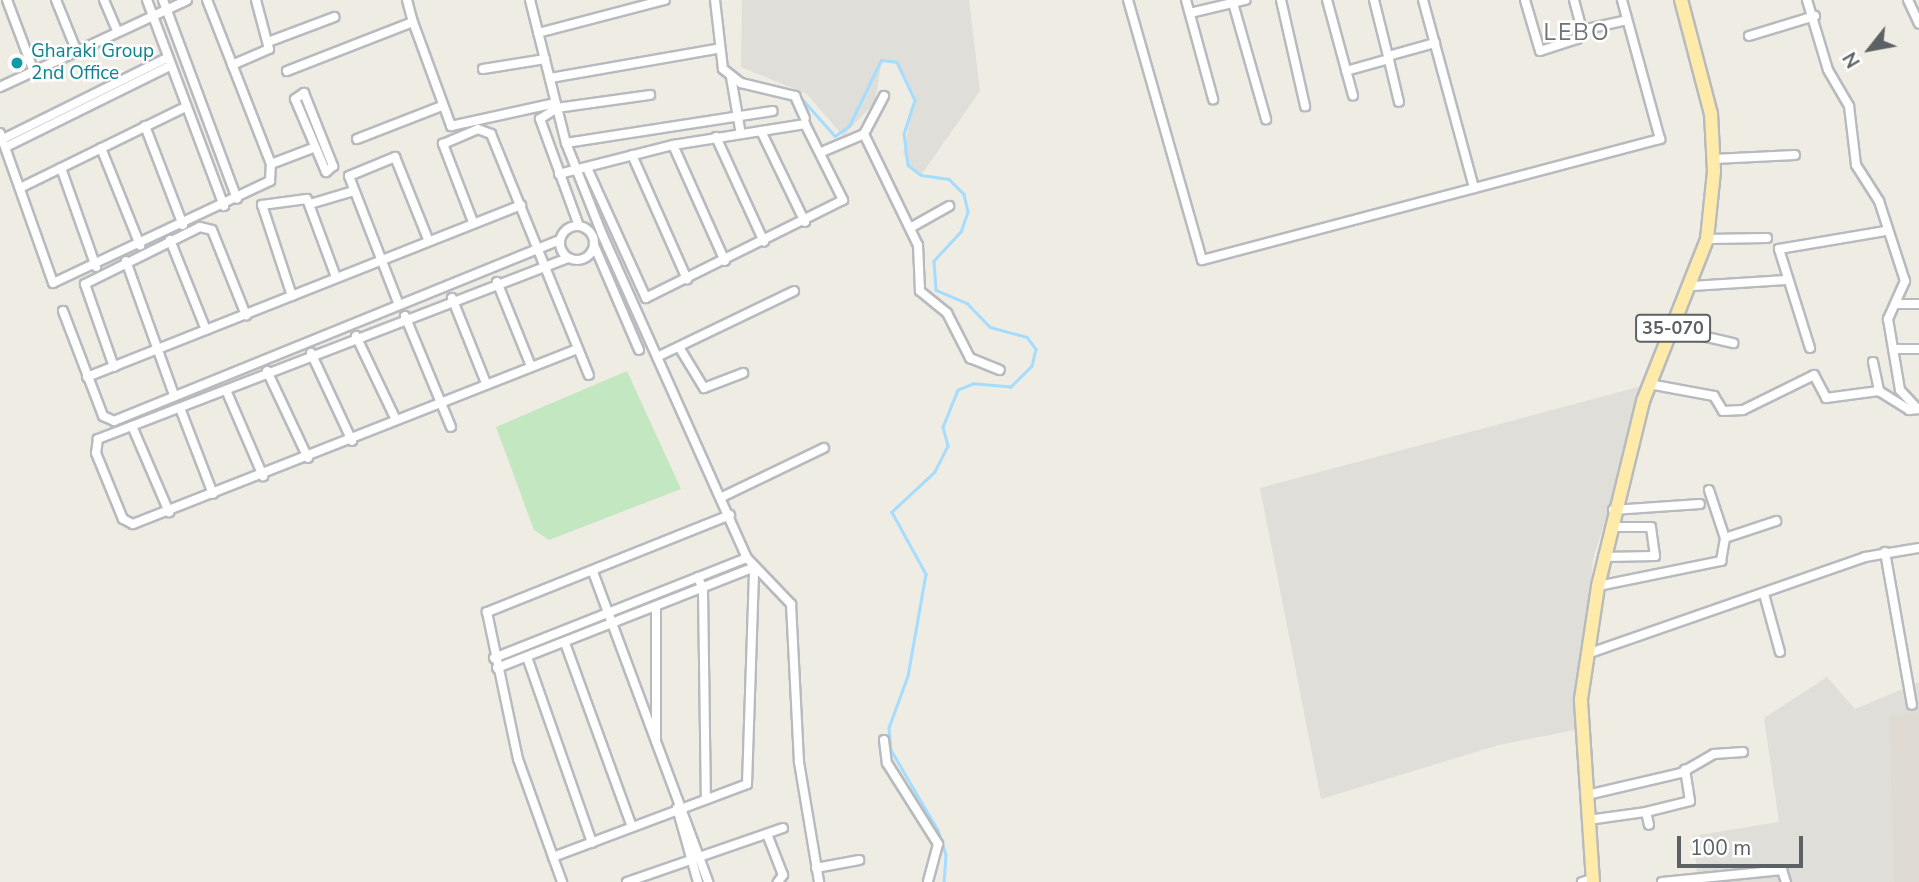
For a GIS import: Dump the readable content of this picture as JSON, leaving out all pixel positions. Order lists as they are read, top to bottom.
{
  "streets": {
    "main road": ["35-070"]
  },
  "districts": ["LEBO"],
  "places": ["Gharaki Group 2nd Office"],
  "scale_bar": "100 m",
  "north": "bottom left"
}
